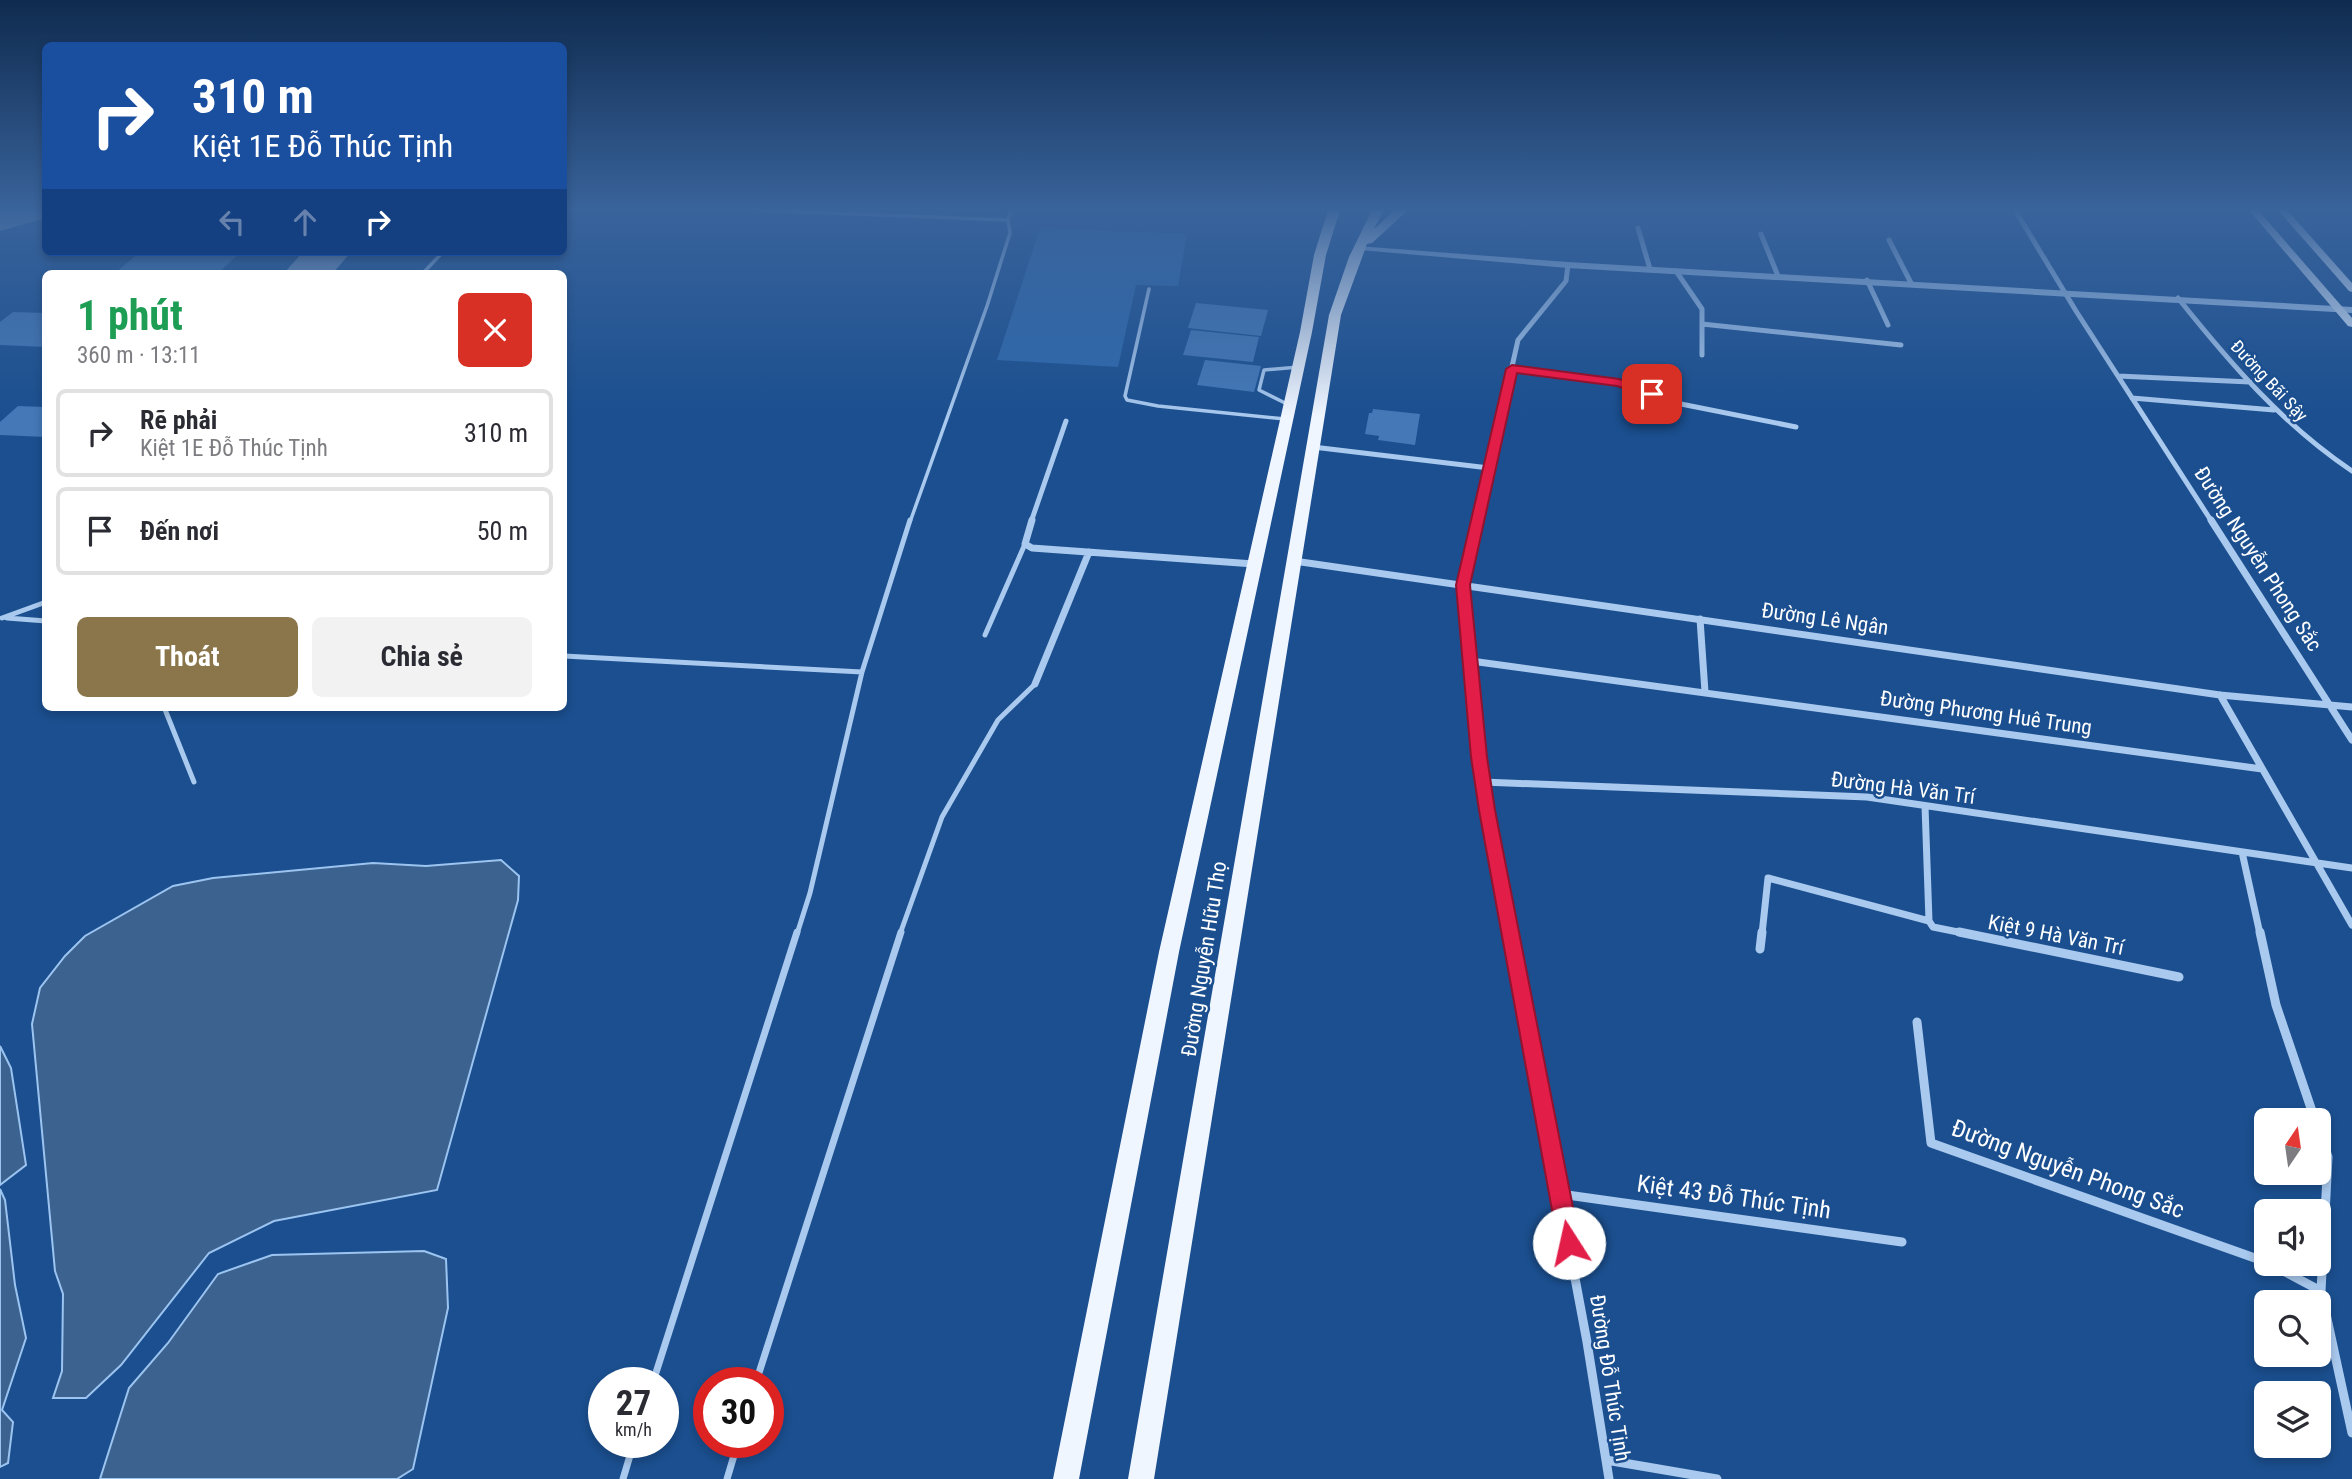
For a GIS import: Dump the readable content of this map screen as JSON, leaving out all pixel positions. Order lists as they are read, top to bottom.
{
  "streets": {
    "main road": ["Đường Nguyễn Hữu Thọ"],
    "street": [
      "Đường Bãi Sậy",
      "Đường Nguyễn Phong Sắc",
      "Đường Lê Ngân",
      "Đường Phương Huê Trung",
      "Đường Hà Văn Trí",
      "Kiệt 9 Hà Văn Trí",
      "Kiệt 43 Đỗ Thúc Tịnh",
      "Đường Đỗ Thúc Tịnh"
    ]
  },
  "crossings": [
    ["Đường Nguyễn Phong Sắc", "Đường Lê Ngân"],
    ["Đường Lê Ngân", "Đường Nguyễn Hữu Thọ"],
    ["Đường Lê Ngân", "Đường Đỗ Thúc Tịnh"],
    ["Đường Phương Huê Trung", "Đường Đỗ Thúc Tịnh"],
    ["Đường Hà Văn Trí", "Đường Đỗ Thúc Tịnh"],
    ["Kiệt 43 Đỗ Thúc Tịnh", "Đường Đỗ Thúc Tịnh"]
  ],
  "north": "top",
  "page": {
    "turn": ["310 m", "Kiệt 1E Đỗ Thúc Tịnh"],
    "heading": ["1 phút", "360 m · 13:11"],
    "list": [
      {
        "name": "Rẽ phải",
        "note": "Kiệt 1E Đỗ Thúc Tịnh",
        "value": "310 m"
      },
      {
        "name": "Đến nơi",
        "value": "50 m"
      }
    ],
    "buttons": ["Thoát", "Chia sẻ"],
    "speed": "27 km/h",
    "limit": "30"
  }
}
